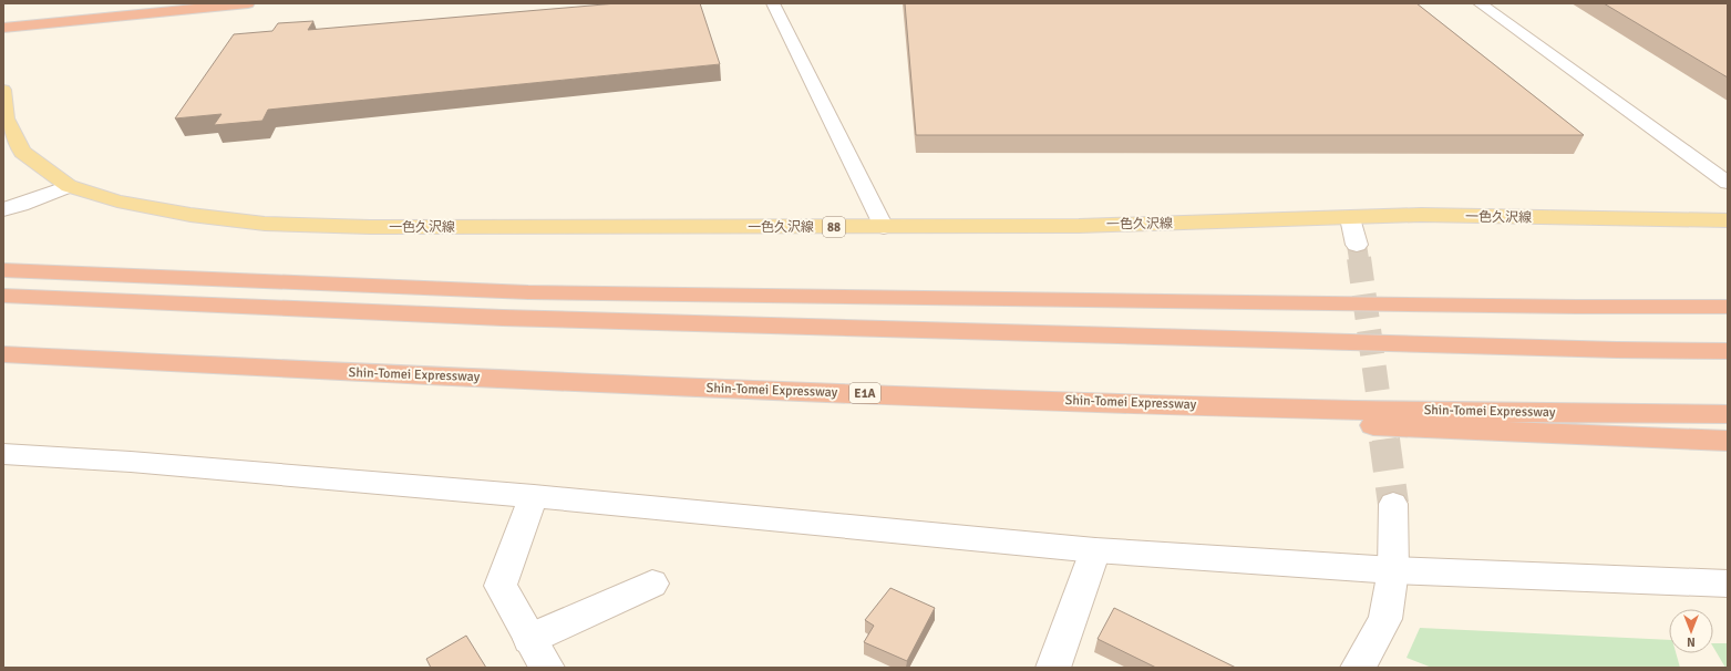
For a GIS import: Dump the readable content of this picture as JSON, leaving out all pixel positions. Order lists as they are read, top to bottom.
{
  "streets": {
    "highway": ["Shin-Tomei Expressway", "E1A"],
    "main road": ["一色久沢線", "88"]
  },
  "north": "bottom"
}
